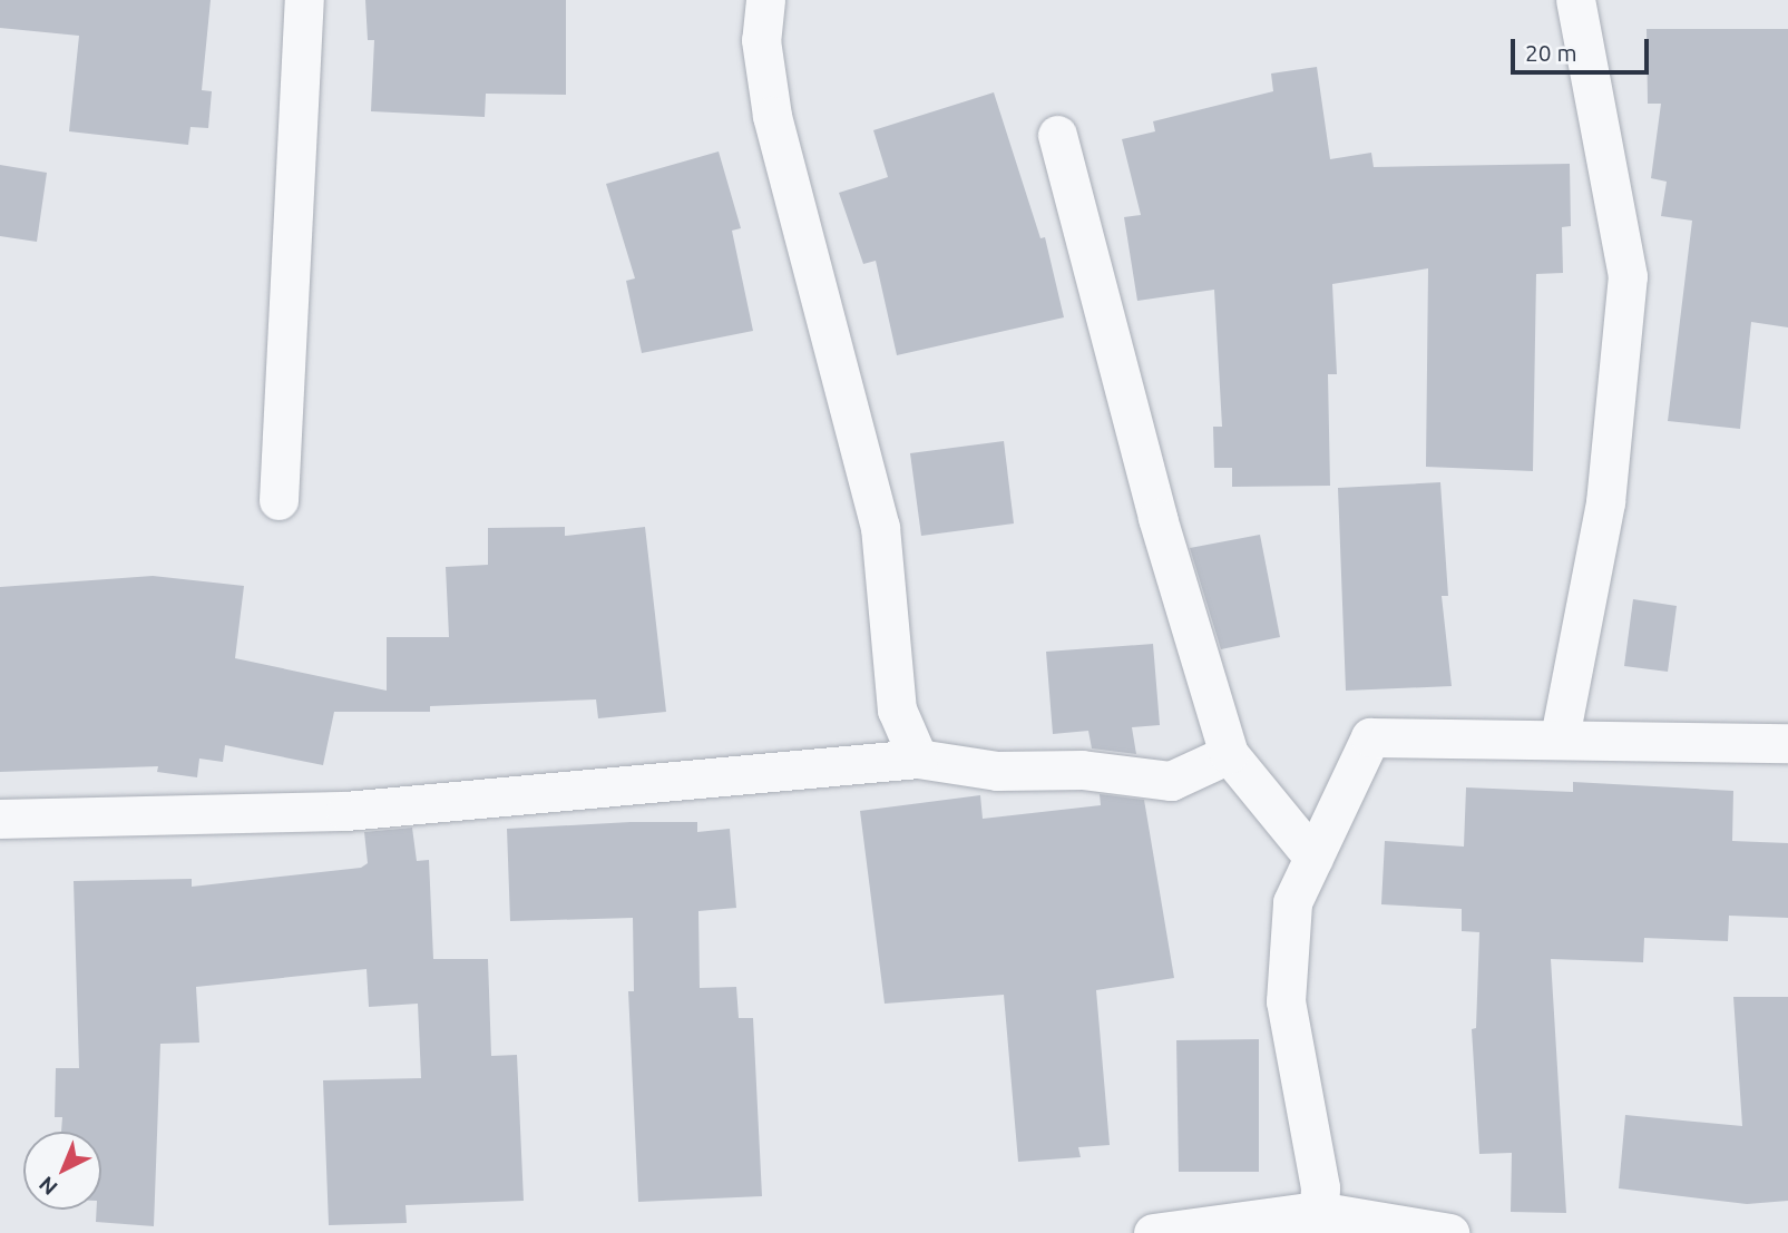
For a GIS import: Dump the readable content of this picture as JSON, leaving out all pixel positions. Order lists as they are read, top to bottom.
{
  "scale_bar": "20 m",
  "north": "bottom left"
}
